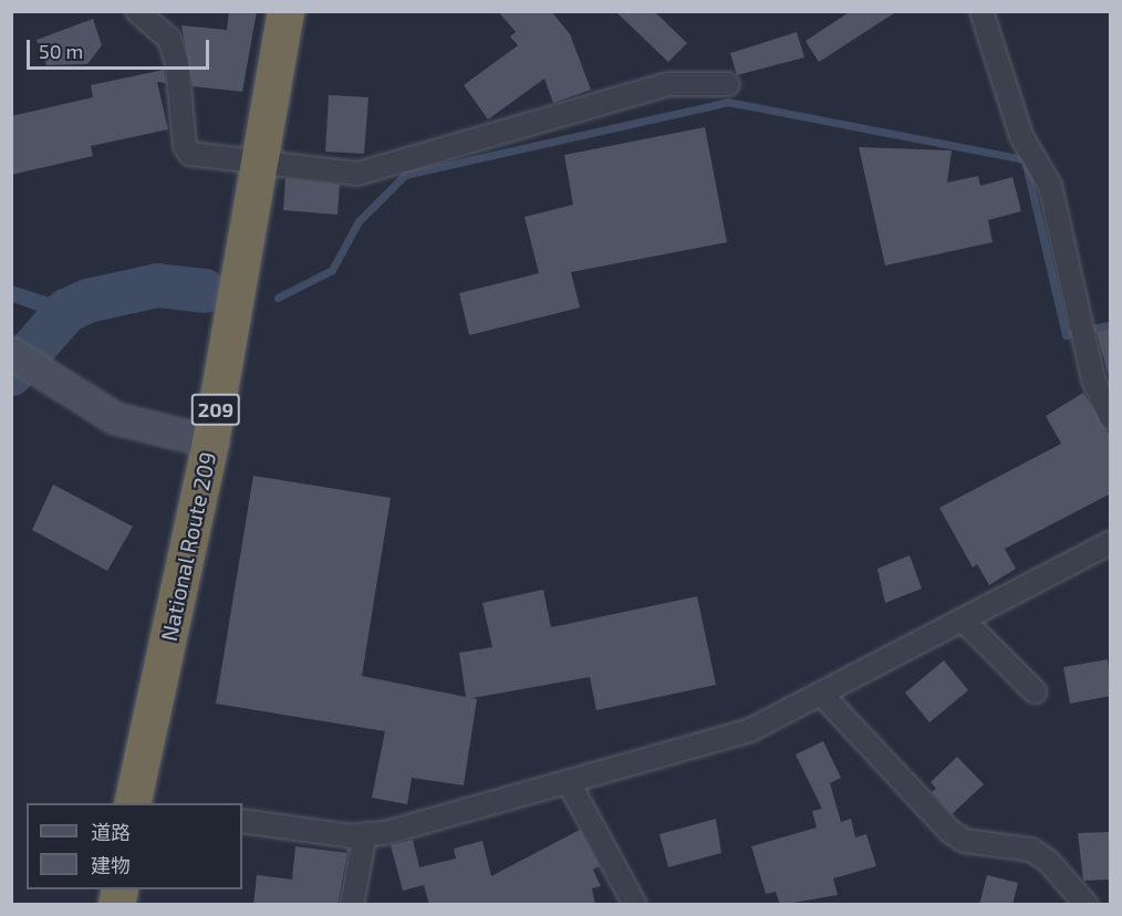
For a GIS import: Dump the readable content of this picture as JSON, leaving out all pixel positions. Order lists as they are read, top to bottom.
{
  "streets": {
    "highway": ["209", "National Route 209"]
  },
  "legend": ["道路", "建物"],
  "scale_bar": "50 m"
}
